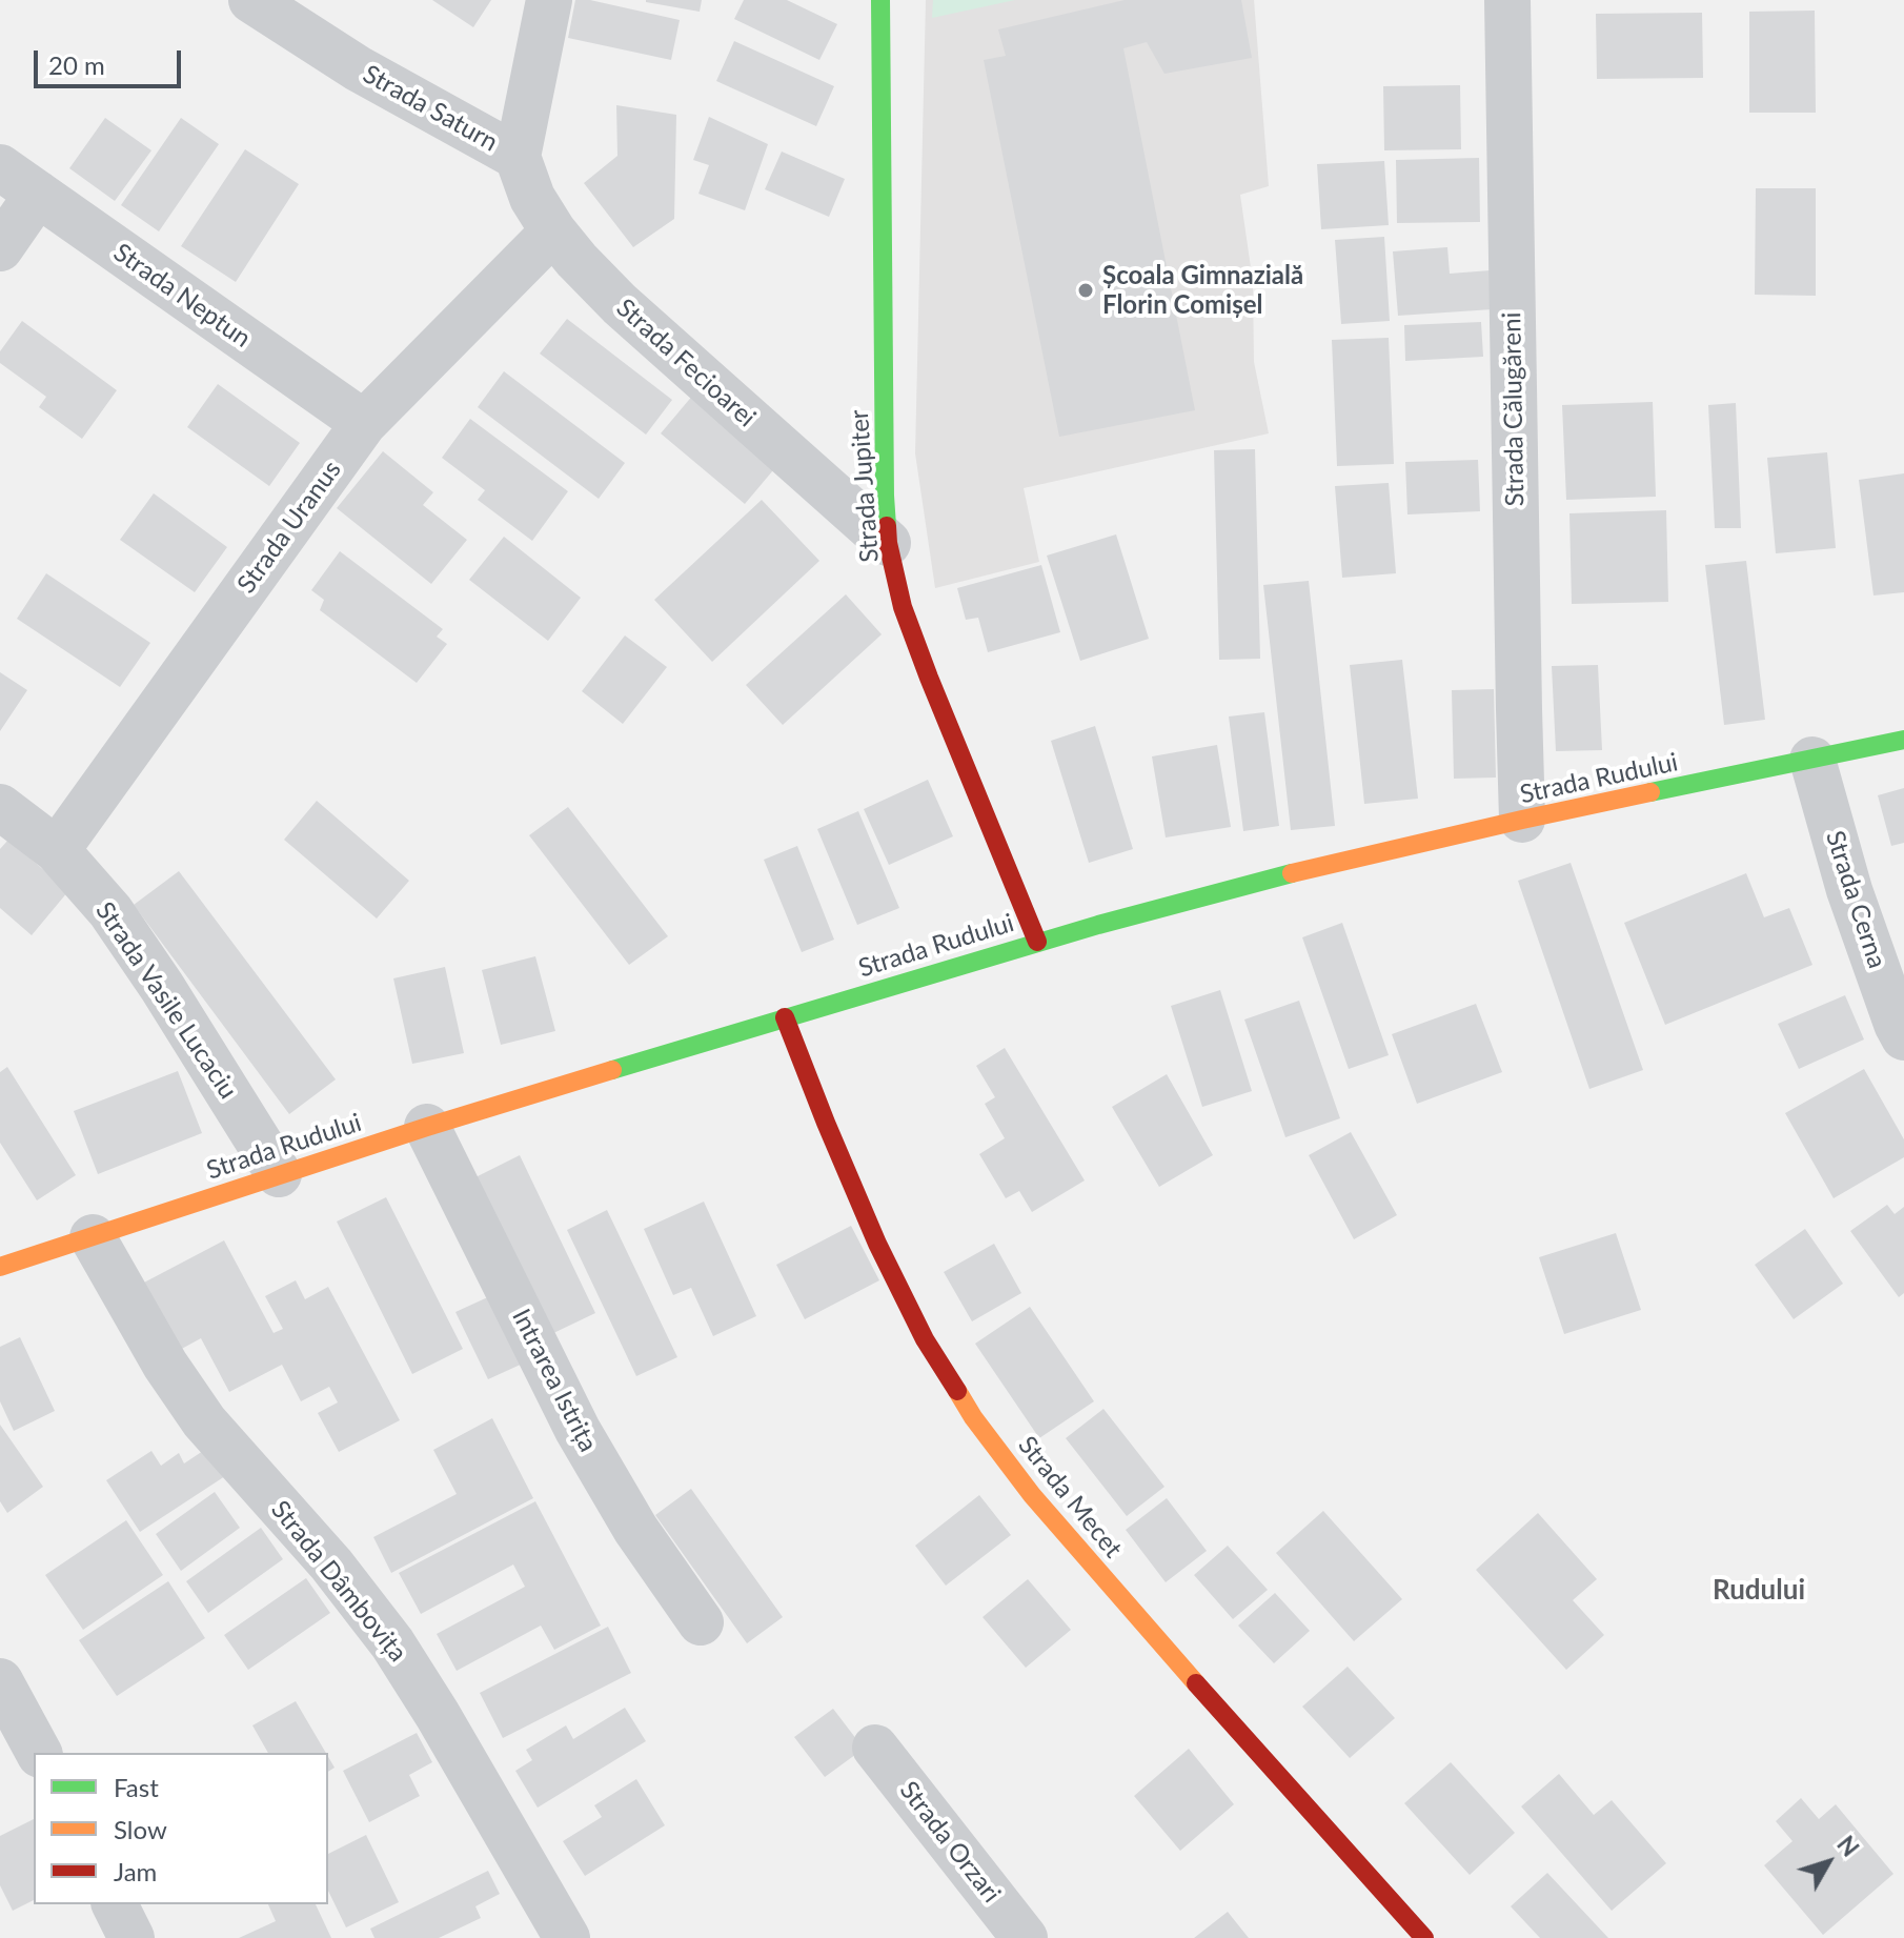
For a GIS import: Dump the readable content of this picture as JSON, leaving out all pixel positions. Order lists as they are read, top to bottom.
{
  "streets": {
    "street": [
      "Strada Saturn",
      "Strada Neptun",
      "Strada Fecioarei",
      "Strada Călugăreni",
      "Strada Jupiter",
      "Strada Uranus",
      "Strada Rudului",
      "Strada Cerna",
      "Strada Vasile Lucaciu",
      "Intrarea Istrița",
      "Strada Mecet",
      "Strada Dâmbovița",
      "Strada Orzari"
    ]
  },
  "crossings": [
    ["Strada Saturn", "Strada Fecioarei"],
    ["Strada Neptun", "Strada Uranus"],
    ["Strada Fecioarei", "Strada Jupiter"],
    ["Strada Fecioarei", "Strada Uranus"],
    ["Strada Călugăreni", "Strada Rudului"],
    ["Strada Jupiter", "Strada Rudului"],
    ["Strada Uranus", "Strada Vasile Lucaciu"],
    ["Strada Rudului", "Strada Cerna"],
    ["Strada Rudului", "Strada Vasile Lucaciu"],
    ["Strada Rudului", "Intrarea Istrița"],
    ["Strada Rudului", "Strada Mecet"],
    ["Strada Rudului", "Strada Dâmbovița"]
  ],
  "districts": ["Rudului"],
  "places": ["Școala Gimnazială Florin Comișel"],
  "legend": ["Fast", "Slow", "Jam"],
  "scale_bar": "20 m",
  "north": "top right"
}
